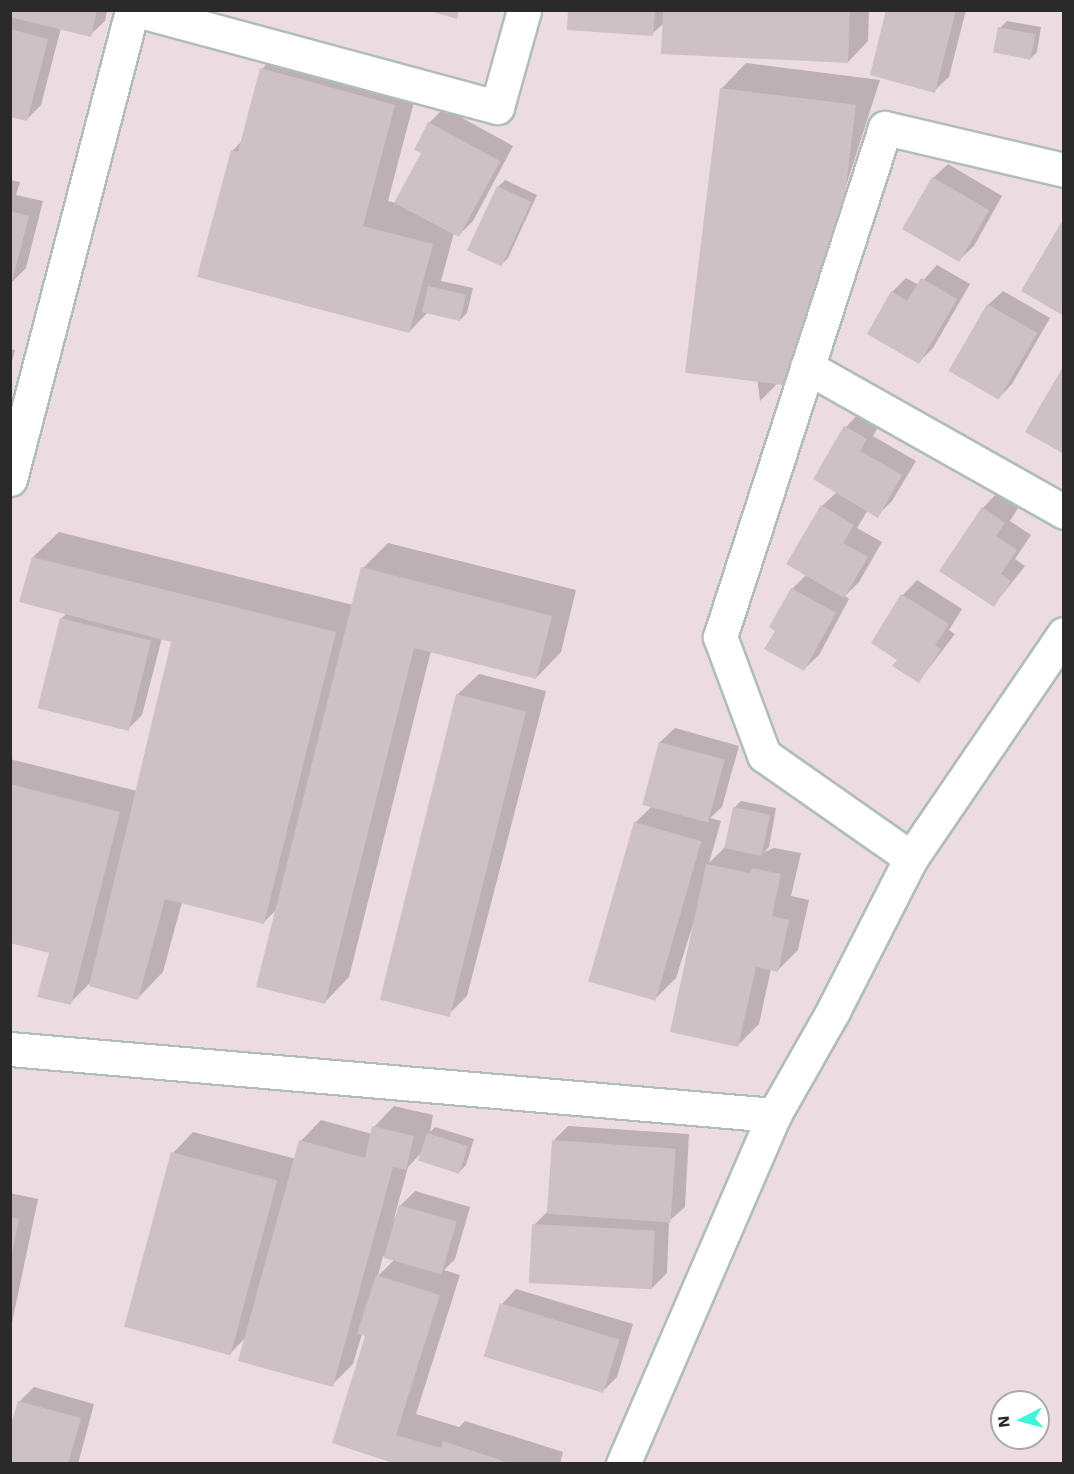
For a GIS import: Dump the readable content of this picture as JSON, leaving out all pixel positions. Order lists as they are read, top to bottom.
{
  "north": "left"
}
